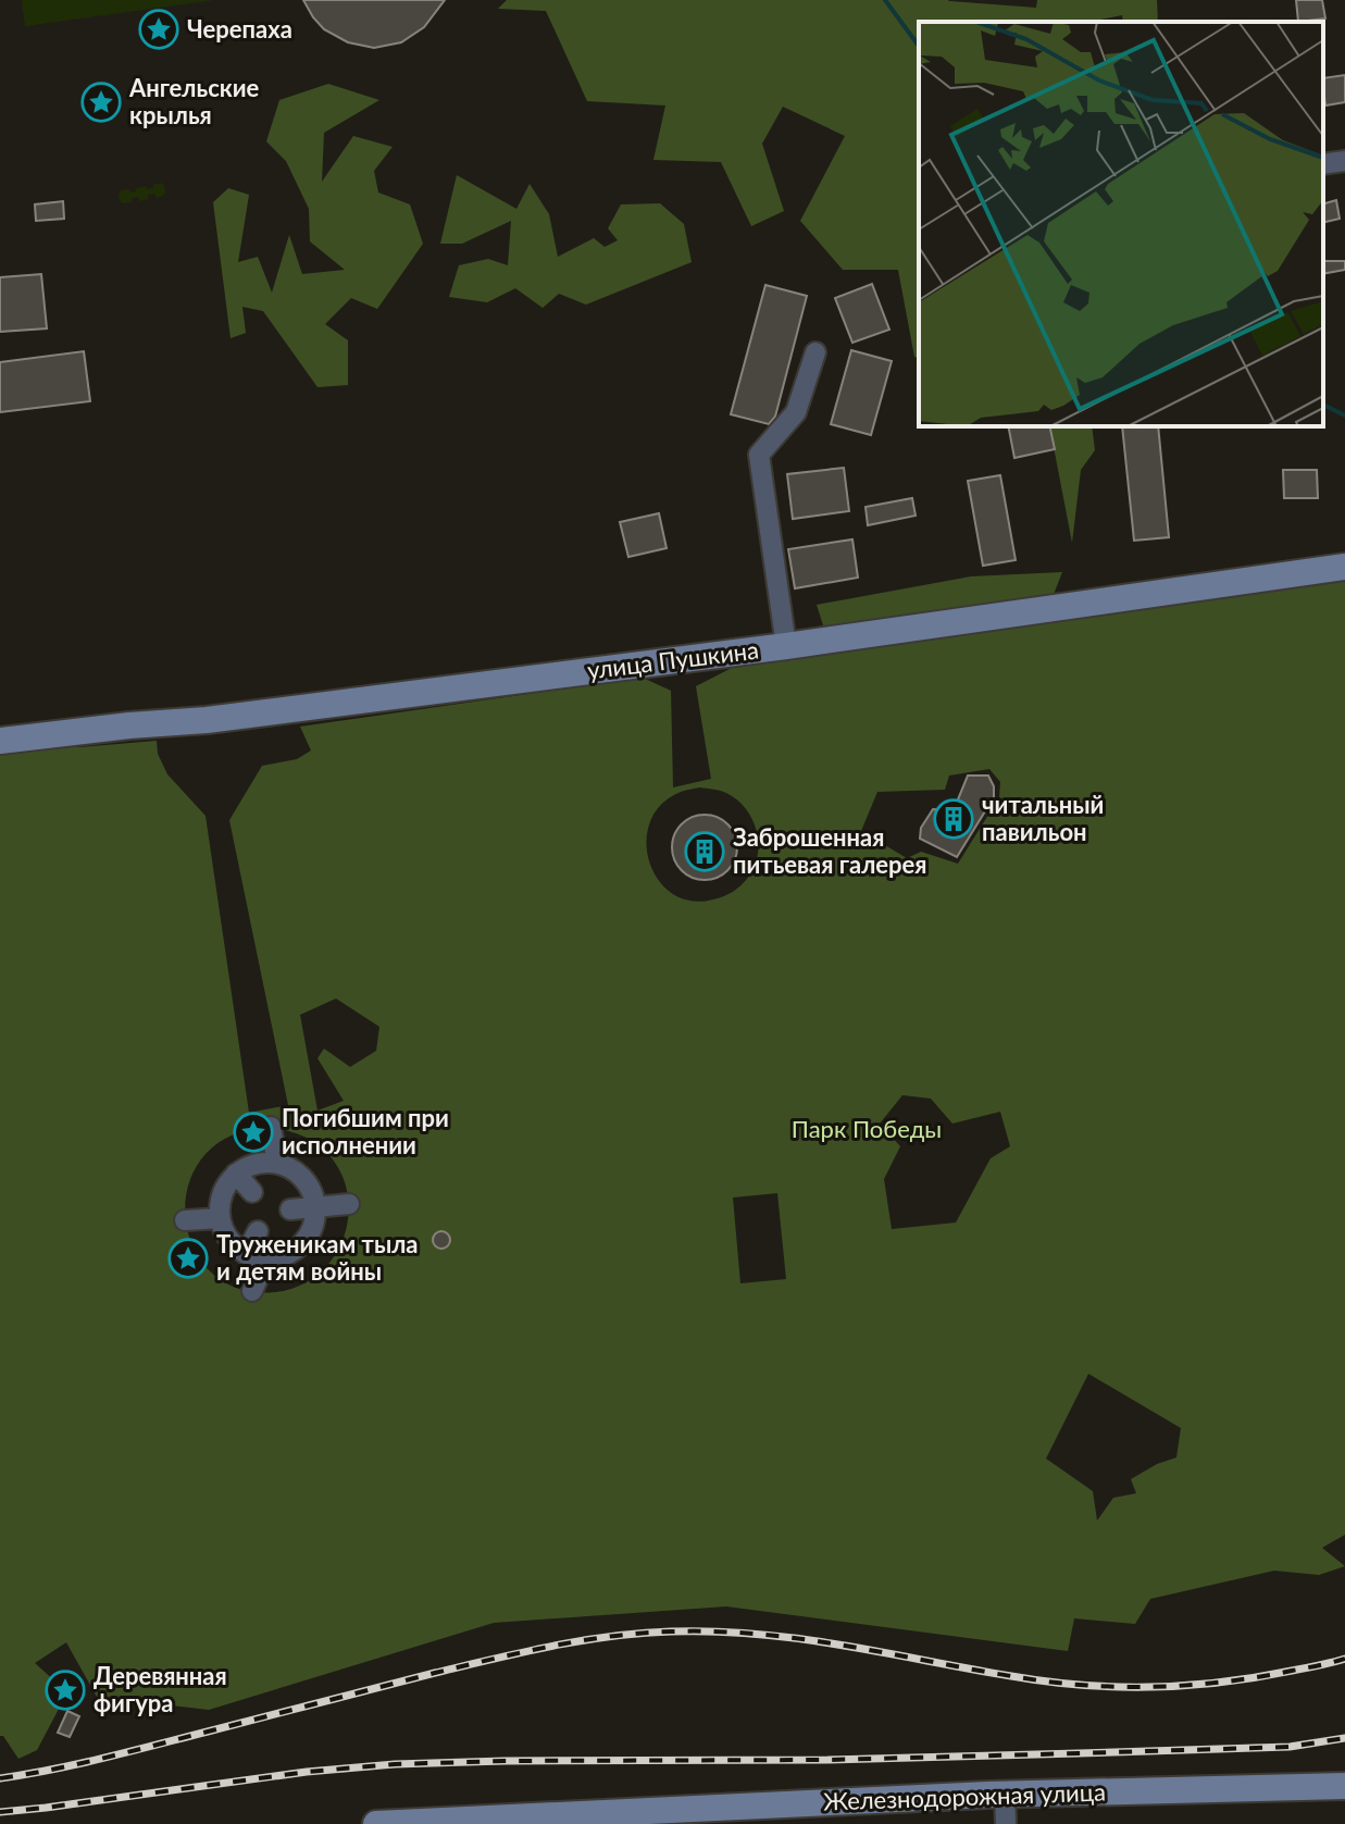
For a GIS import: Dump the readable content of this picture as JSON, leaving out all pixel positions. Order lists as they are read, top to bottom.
{
  "streets": {
    "street": ["улица Пушкина", "Железнодорожная улица"]
  },
  "parks": ["Парк Победы"],
  "places": {
    "place": [
      "Черепаха",
      "Ангельские крылья",
      "Погибшим при исполнении",
      "Труженикам тыла и детям войны",
      "Деревянная фигура"
    ],
    "building": ["читальный павильон", "Заброшенная питьевая галерея"]
  }
}
